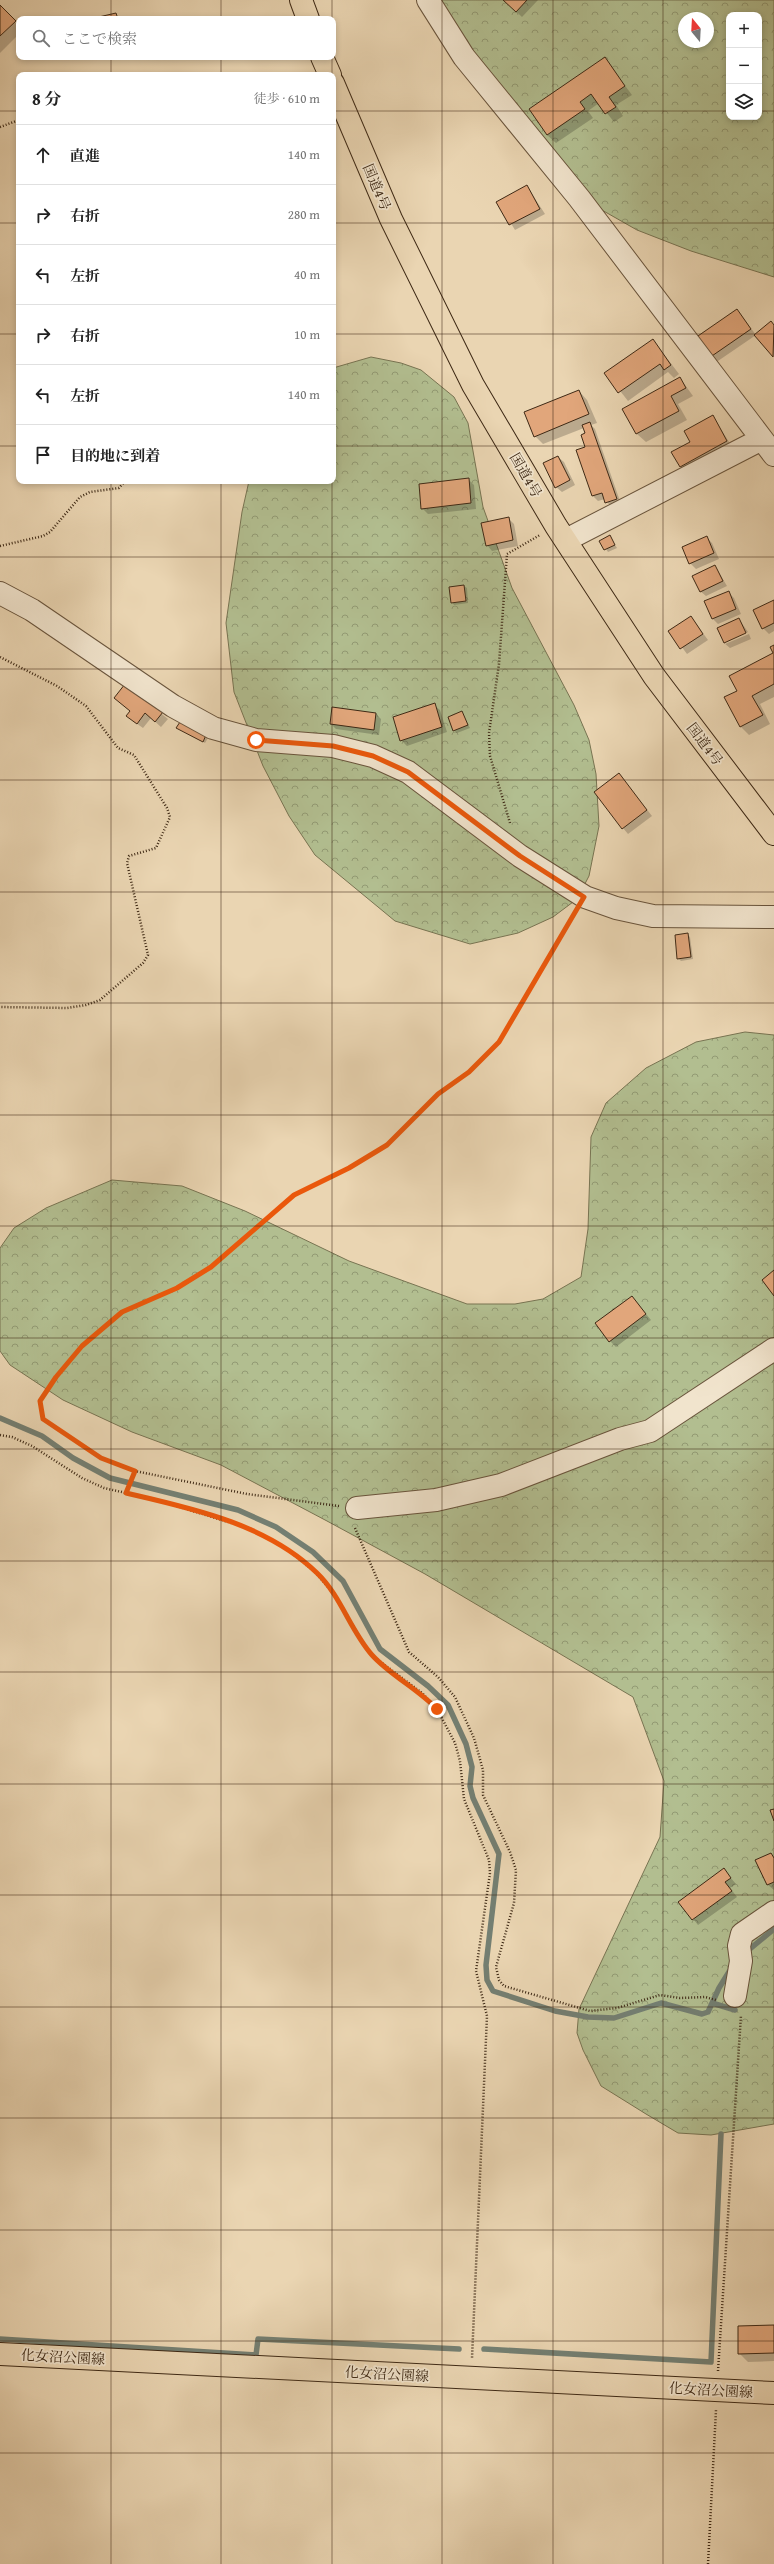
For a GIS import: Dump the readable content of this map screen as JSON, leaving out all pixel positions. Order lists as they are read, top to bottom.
{
  "streets": {
    "main road": ["国道4号", "化女沼公園線"]
  },
  "north": "top",
  "page": {
    "map_buttons": ["+", "−"],
    "search": "ここで検索",
    "heading": ["8 分", "徒歩 · 610 m"],
    "list": [
      ["直進", "140 m"],
      ["右折", "280 m"],
      ["左折", "40 m"],
      ["右折", "10 m"],
      ["左折", "140 m"],
      "目的地に到着"
    ]
  }
}
